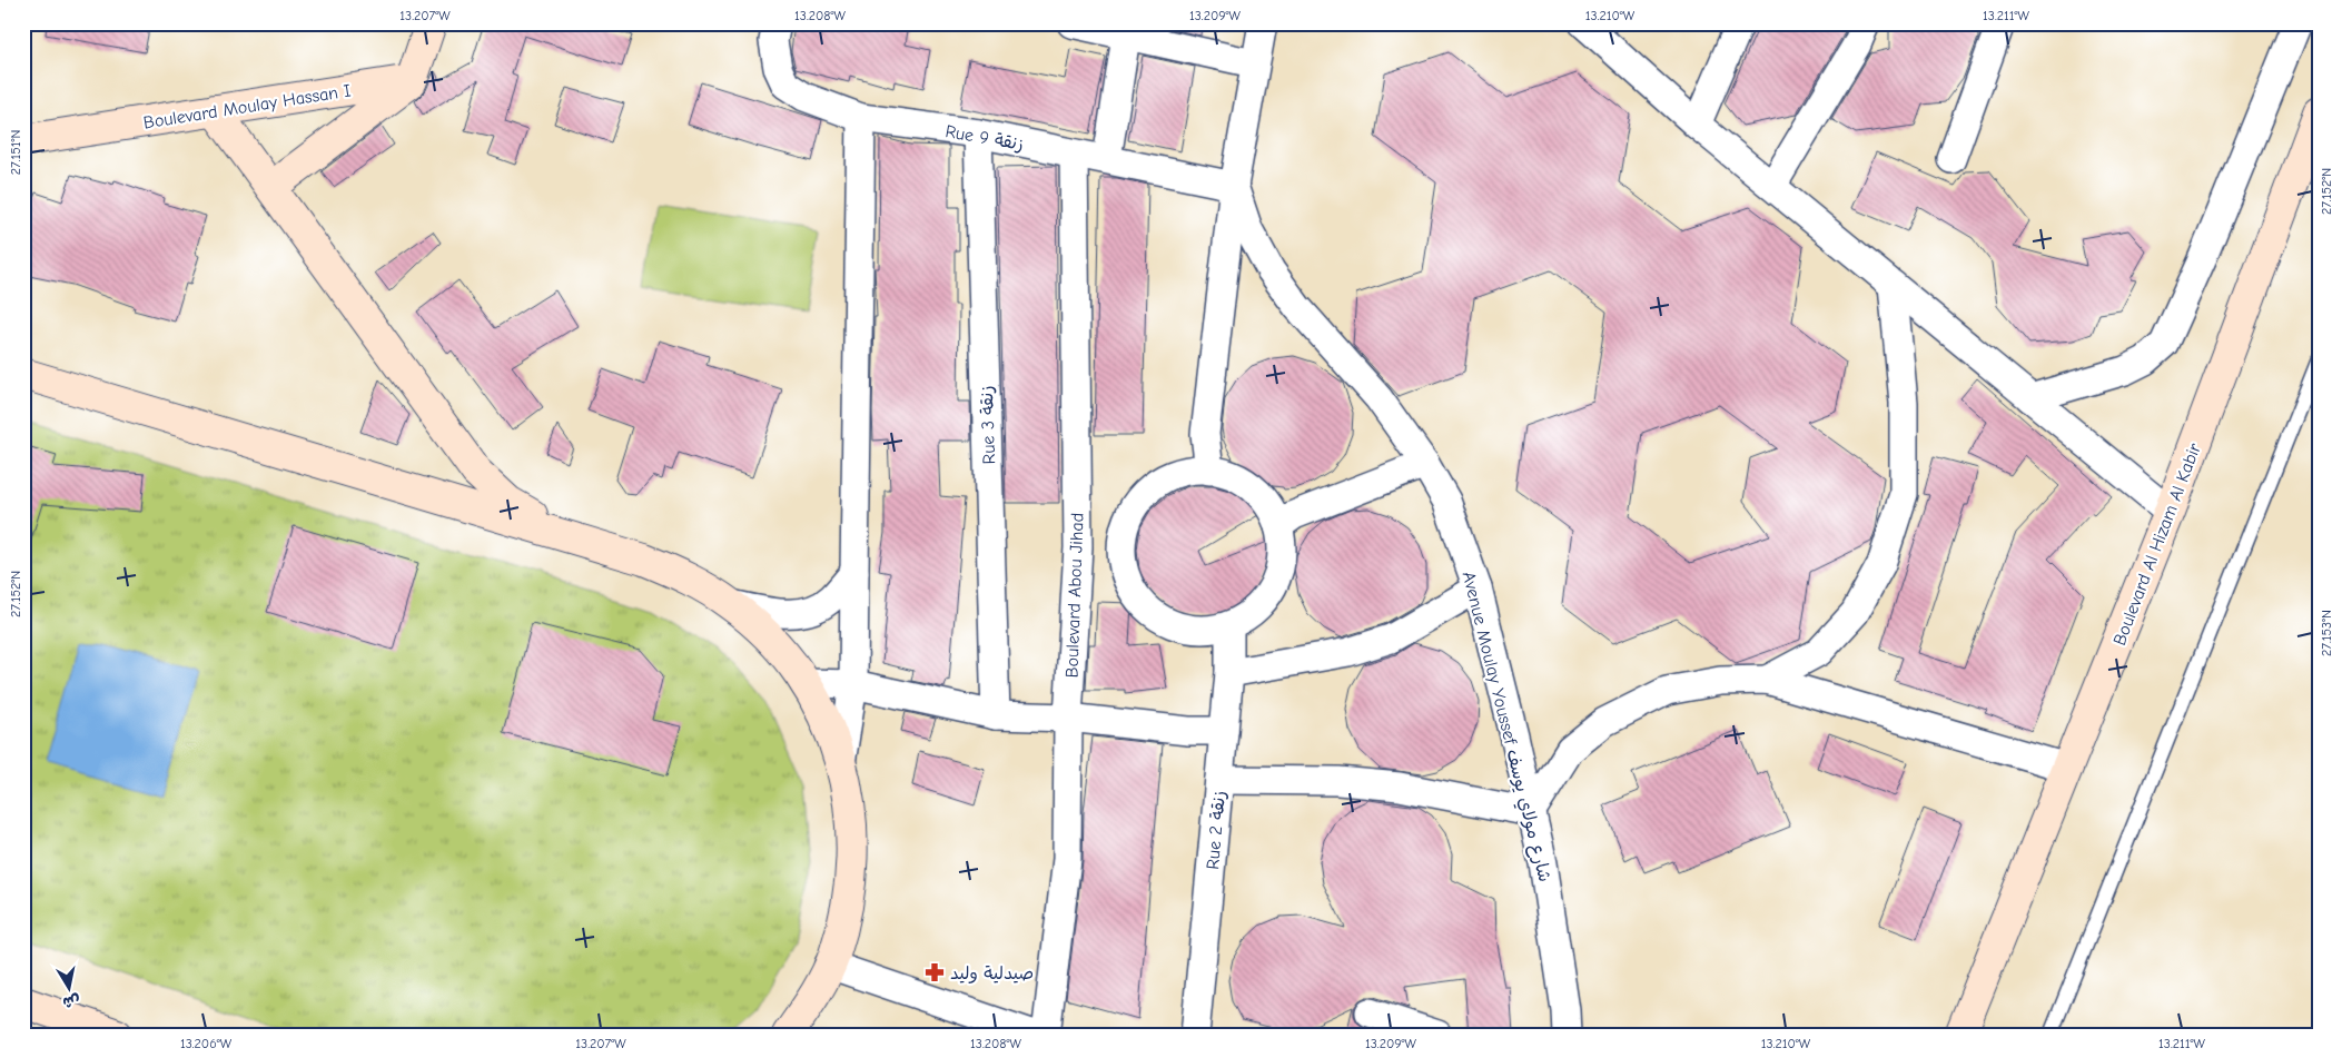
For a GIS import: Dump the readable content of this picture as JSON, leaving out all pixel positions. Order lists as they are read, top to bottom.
{
  "streets": {
    "street": [
      "Boulevard Moulay Hassan I",
      "Rue 9 زنقة",
      "Rue 3 زنقة",
      "Boulevard Al Hizam Al Kabir",
      "Boulevard Abou Jihad",
      "Avenue Moulay Youssef شارع مولاي يوسف",
      "Rue 2 زنقة"
    ]
  },
  "crossings": [
    ["Rue 9 زنقة", "Rue 3 زنقة"],
    ["Rue 9 زنقة", "Boulevard Abou Jihad"],
    ["Rue 9 زنقة", "Avenue Moulay Youssef شارع مولاي يوسف"]
  ],
  "places": {
    "pharmacy": ["صيدلية وليد"]
  },
  "north": "bottom",
  "coordinates": [
    "13.207°W",
    "13.208°W",
    "13.209°W",
    "13.210°W",
    "13.211°W",
    "27.151°N",
    "27.152°N",
    "27.153°N",
    "13.206°W"
  ]
}
